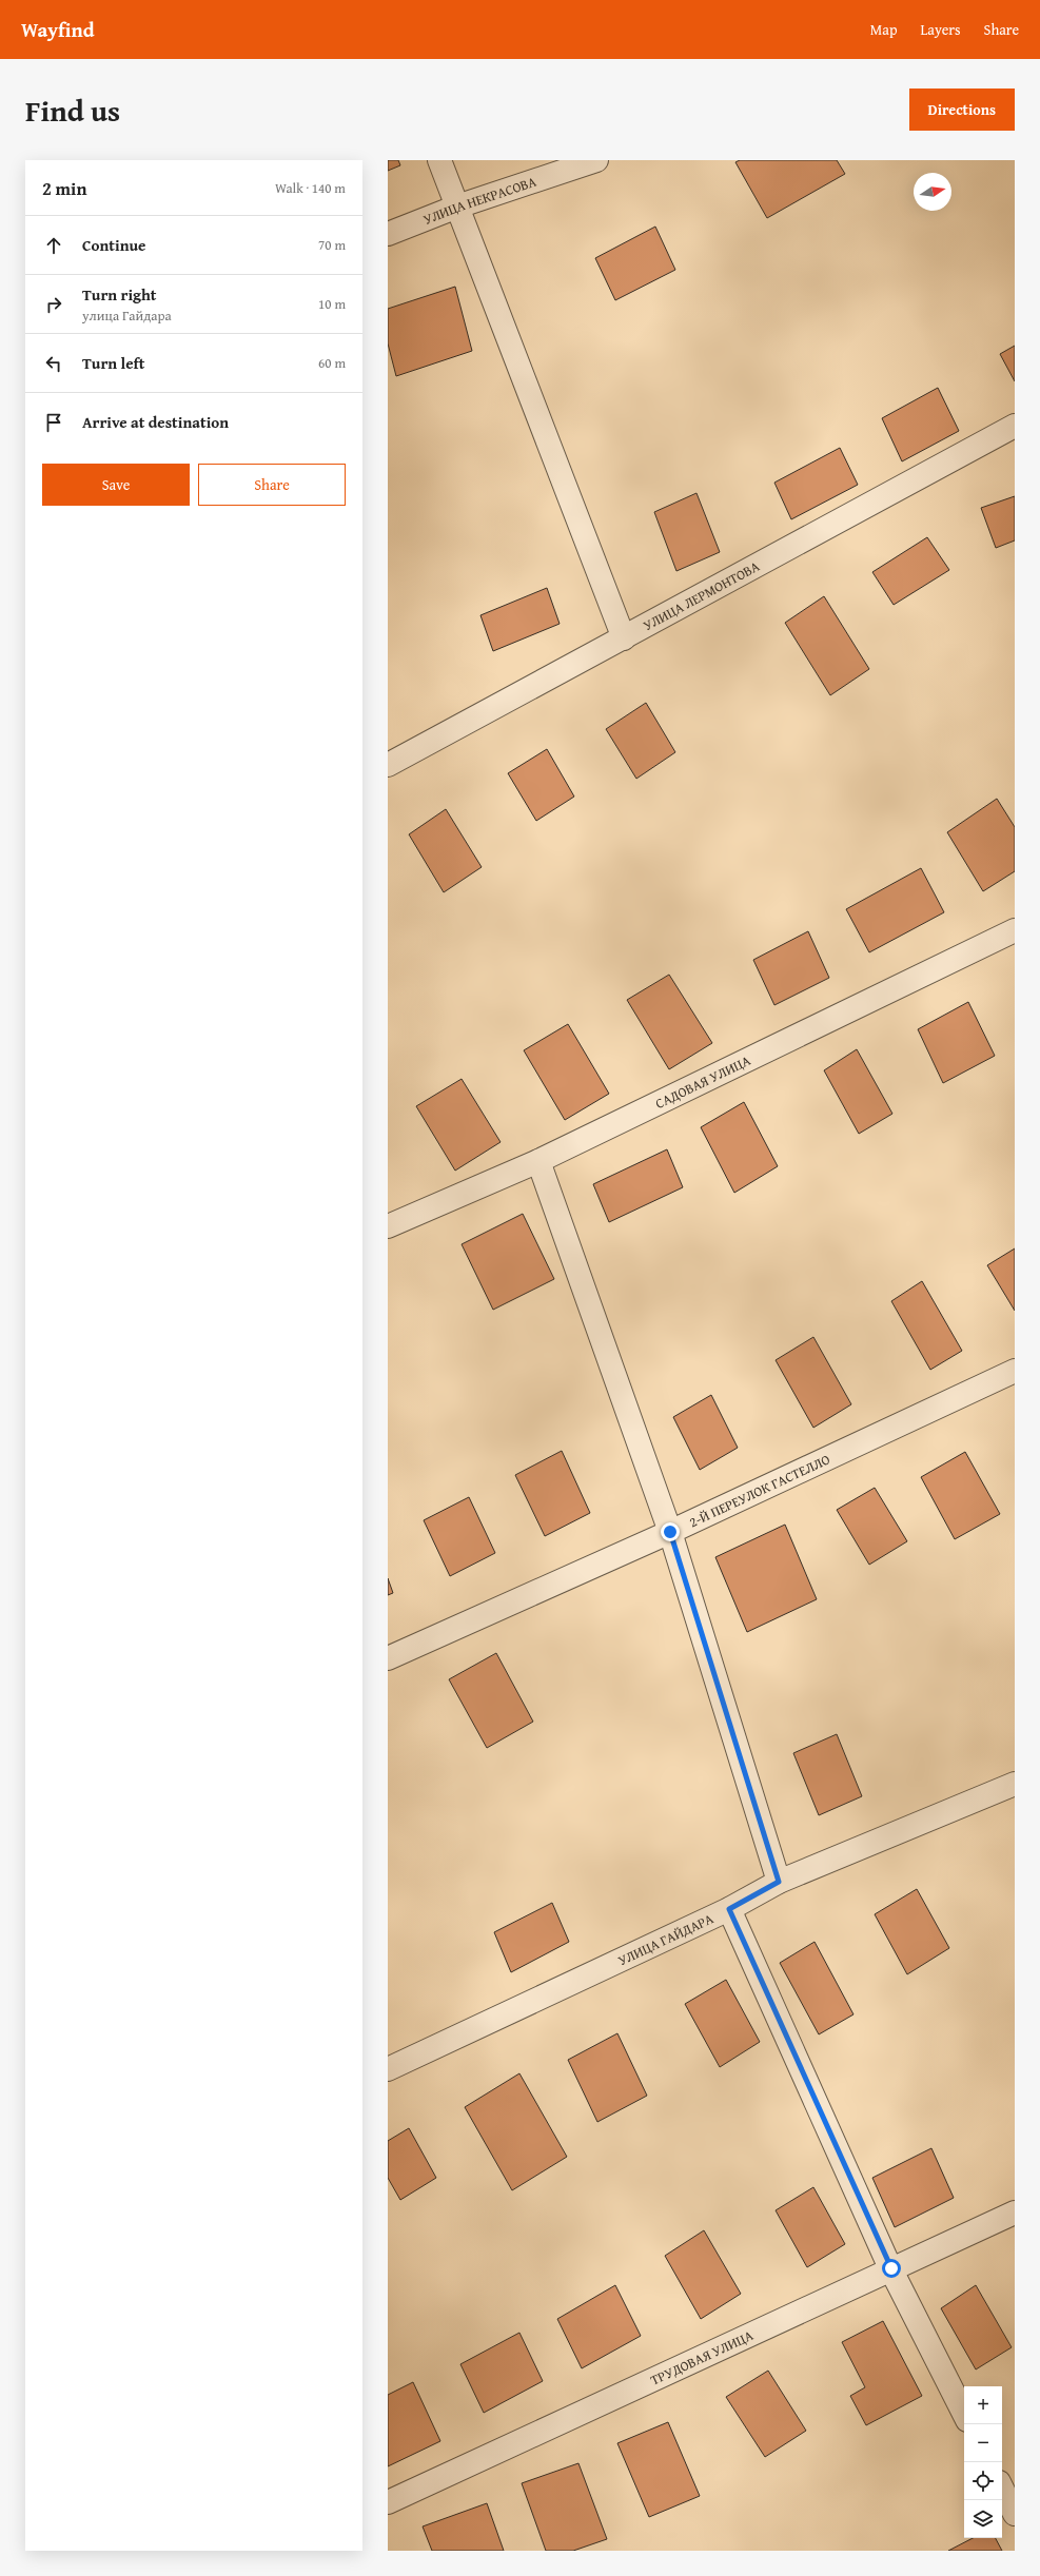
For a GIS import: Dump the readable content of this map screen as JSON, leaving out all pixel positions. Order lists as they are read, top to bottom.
{
  "streets": {
    "street": [
      "УЛИЦА НЕКРАСОВА",
      "УЛИЦА ЛЕРМОНТОВА",
      "САДОВАЯ УЛИЦА",
      "2-Й ПЕРЕУЛОК ГАСТЕЛЛО",
      "УЛИЦА ГАЙДАРА",
      "ТРУДОВАЯ УЛИЦА"
    ]
  },
  "north": "right",
  "page": {
    "header": "Wayfind",
    "nav": ["Map", "Layers", "Share"],
    "title": "Find us",
    "buttons": [
      "Directions",
      ["Save", "Share"]
    ],
    "heading": ["2 min", "Walk · 140 m"],
    "list": [
      ["Continue", "70 m"],
      ["Turn right", "улица Гайдара", "10 m"],
      ["Turn left", "60 m"],
      "Arrive at destination"
    ],
    "map_buttons": ["+", "−"]
  }
}
